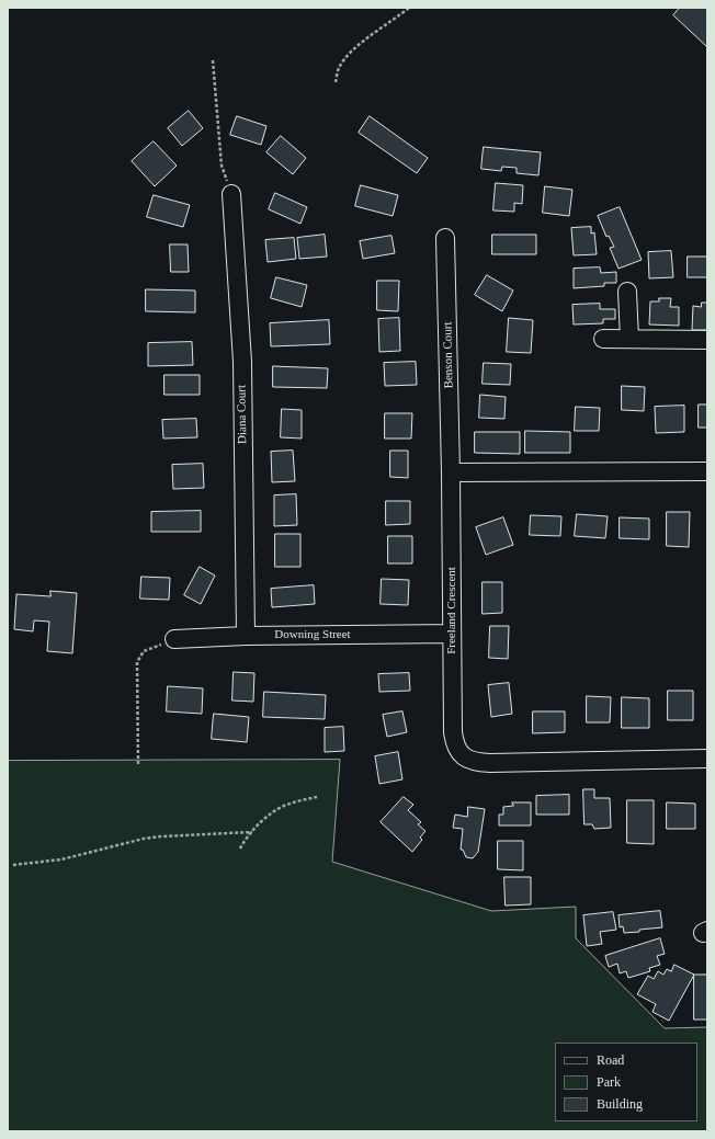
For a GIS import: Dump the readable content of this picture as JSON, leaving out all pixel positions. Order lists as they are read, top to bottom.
{
  "streets": {
    "street": [
      "Benson Court",
      "Diana Court",
      "Freeland Crescent",
      "Downing Street"
    ]
  },
  "crossings": [
    ["Benson Court", "Freeland Crescent"],
    ["Diana Court", "Downing Street"],
    ["Freeland Crescent", "Downing Street"]
  ],
  "legend": ["Road", "Park", "Building"]
}
